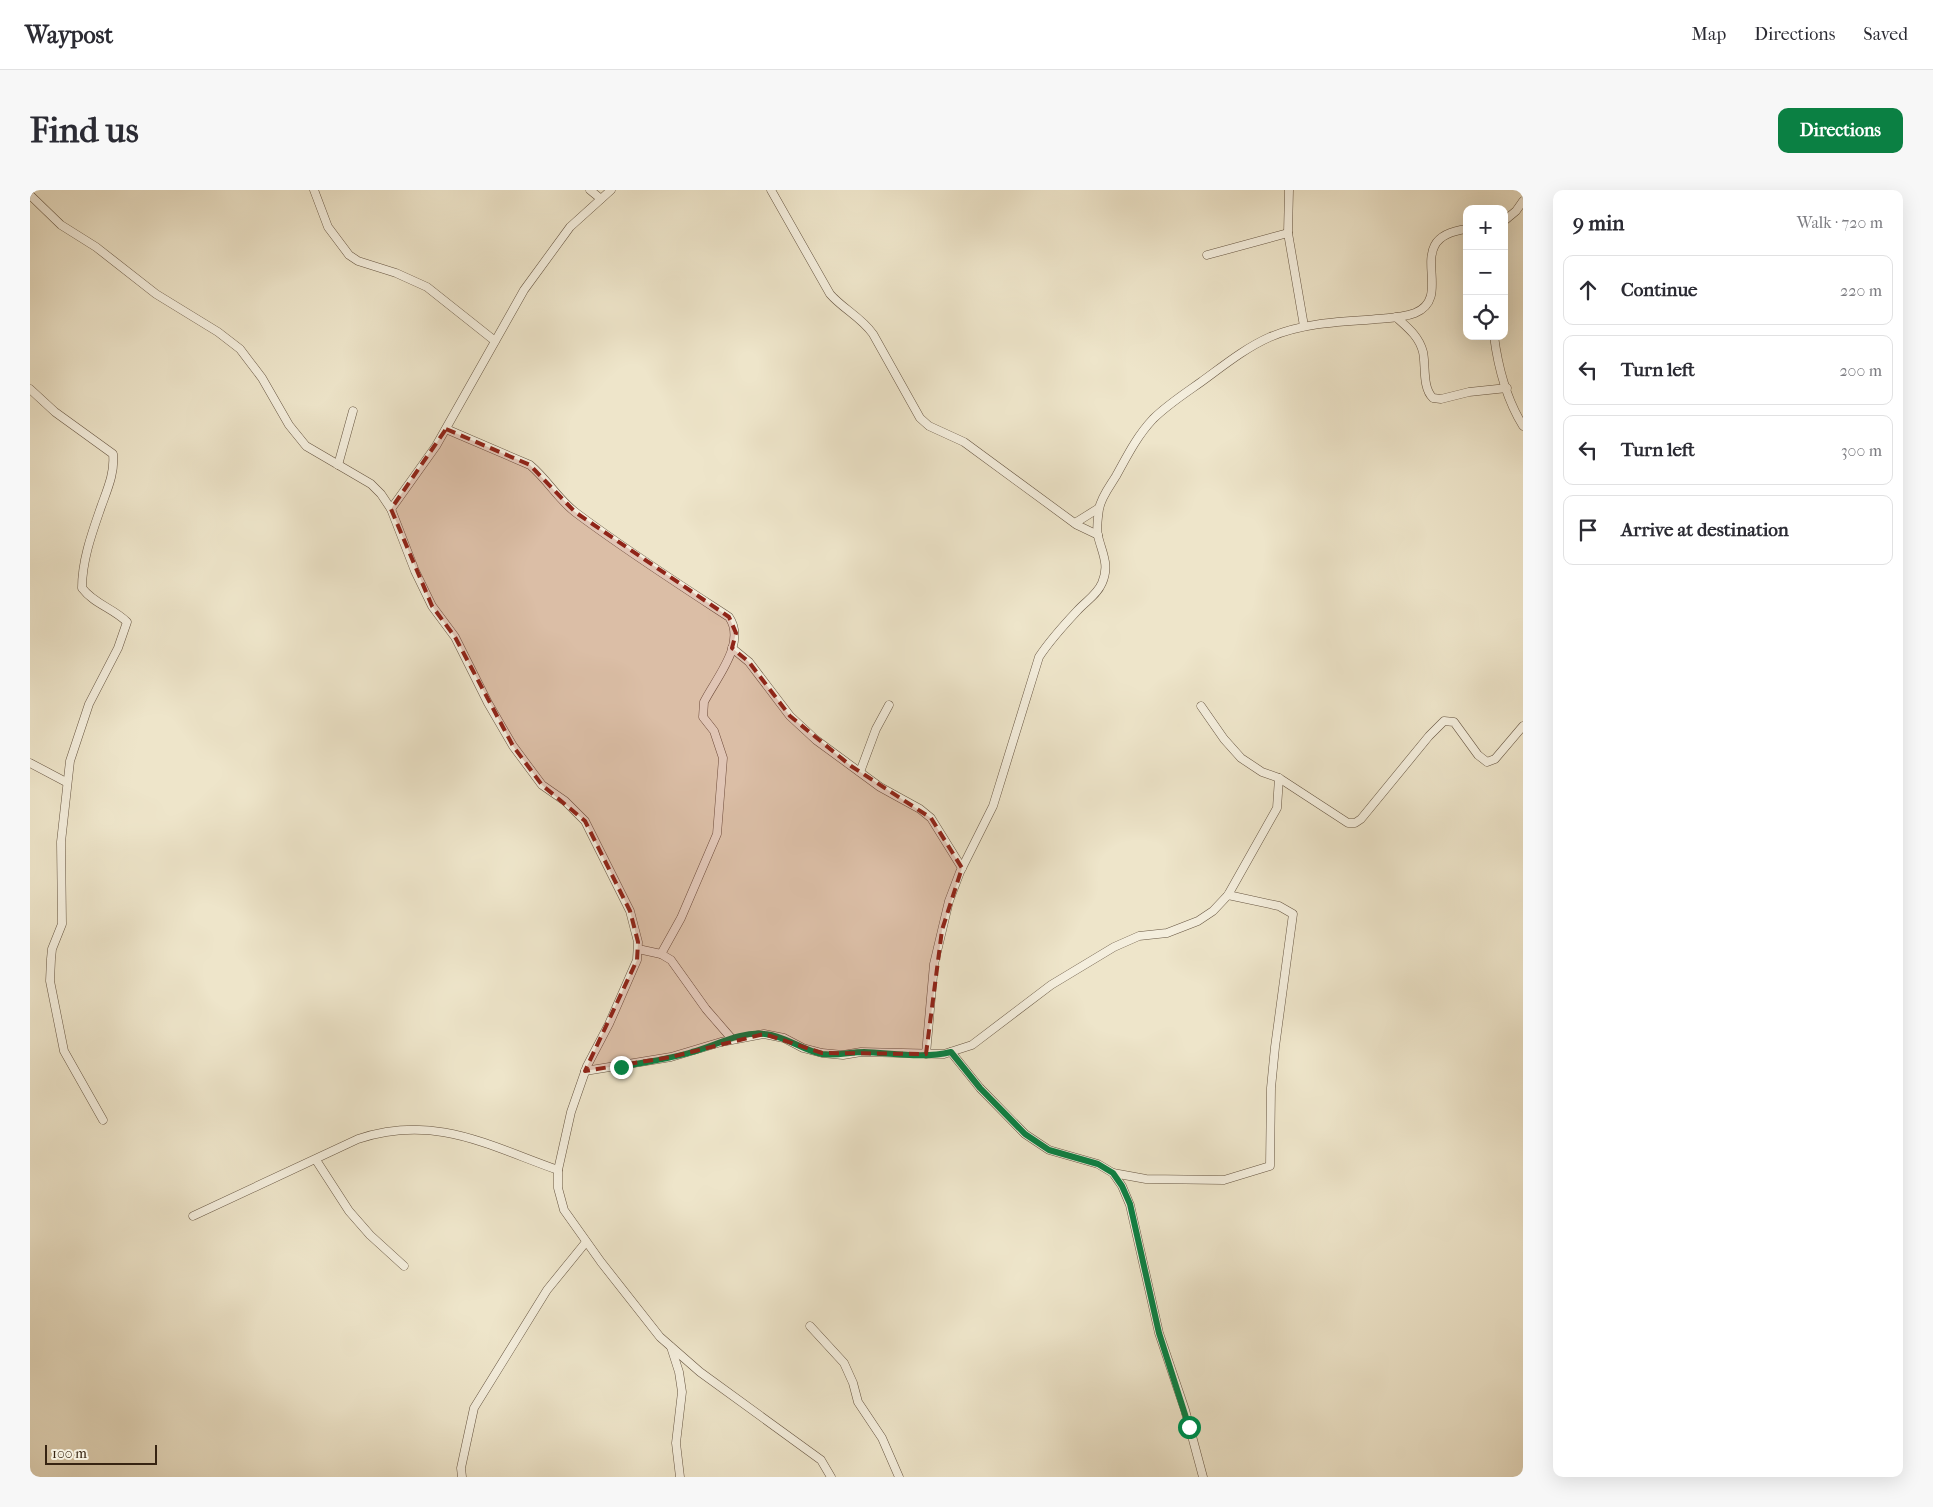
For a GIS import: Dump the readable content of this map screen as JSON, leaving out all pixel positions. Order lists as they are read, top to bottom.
{
  "scale_bar": "100 m",
  "page": {
    "header": "Waypost",
    "nav": ["Map", "Directions", "Saved"],
    "buttons": "Directions",
    "title": "Find us",
    "heading": ["9 min", "Walk · 720 m"],
    "map_buttons": ["+", "−"],
    "list": [
      ["Continue", "220 m"],
      ["Turn left", "200 m"],
      ["Turn left", "300 m"],
      "Arrive at destination"
    ],
    "scale": "100 m"
  }
}
